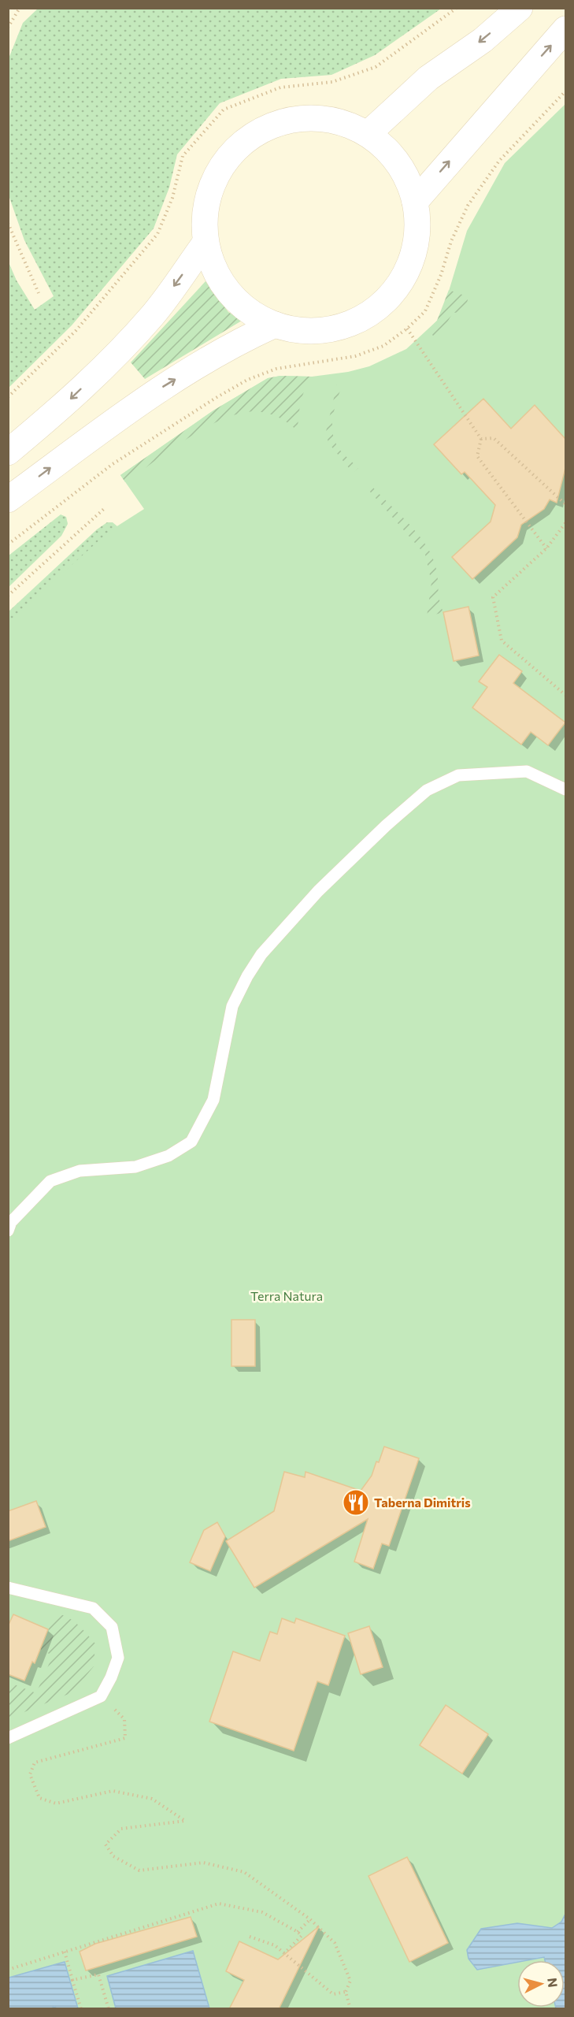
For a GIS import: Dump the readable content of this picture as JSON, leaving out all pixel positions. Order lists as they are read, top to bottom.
{
  "parks": ["Terra Natura"],
  "places": {
    "restaurant": ["Taberna Dimitris"]
  },
  "north": "right"
}
